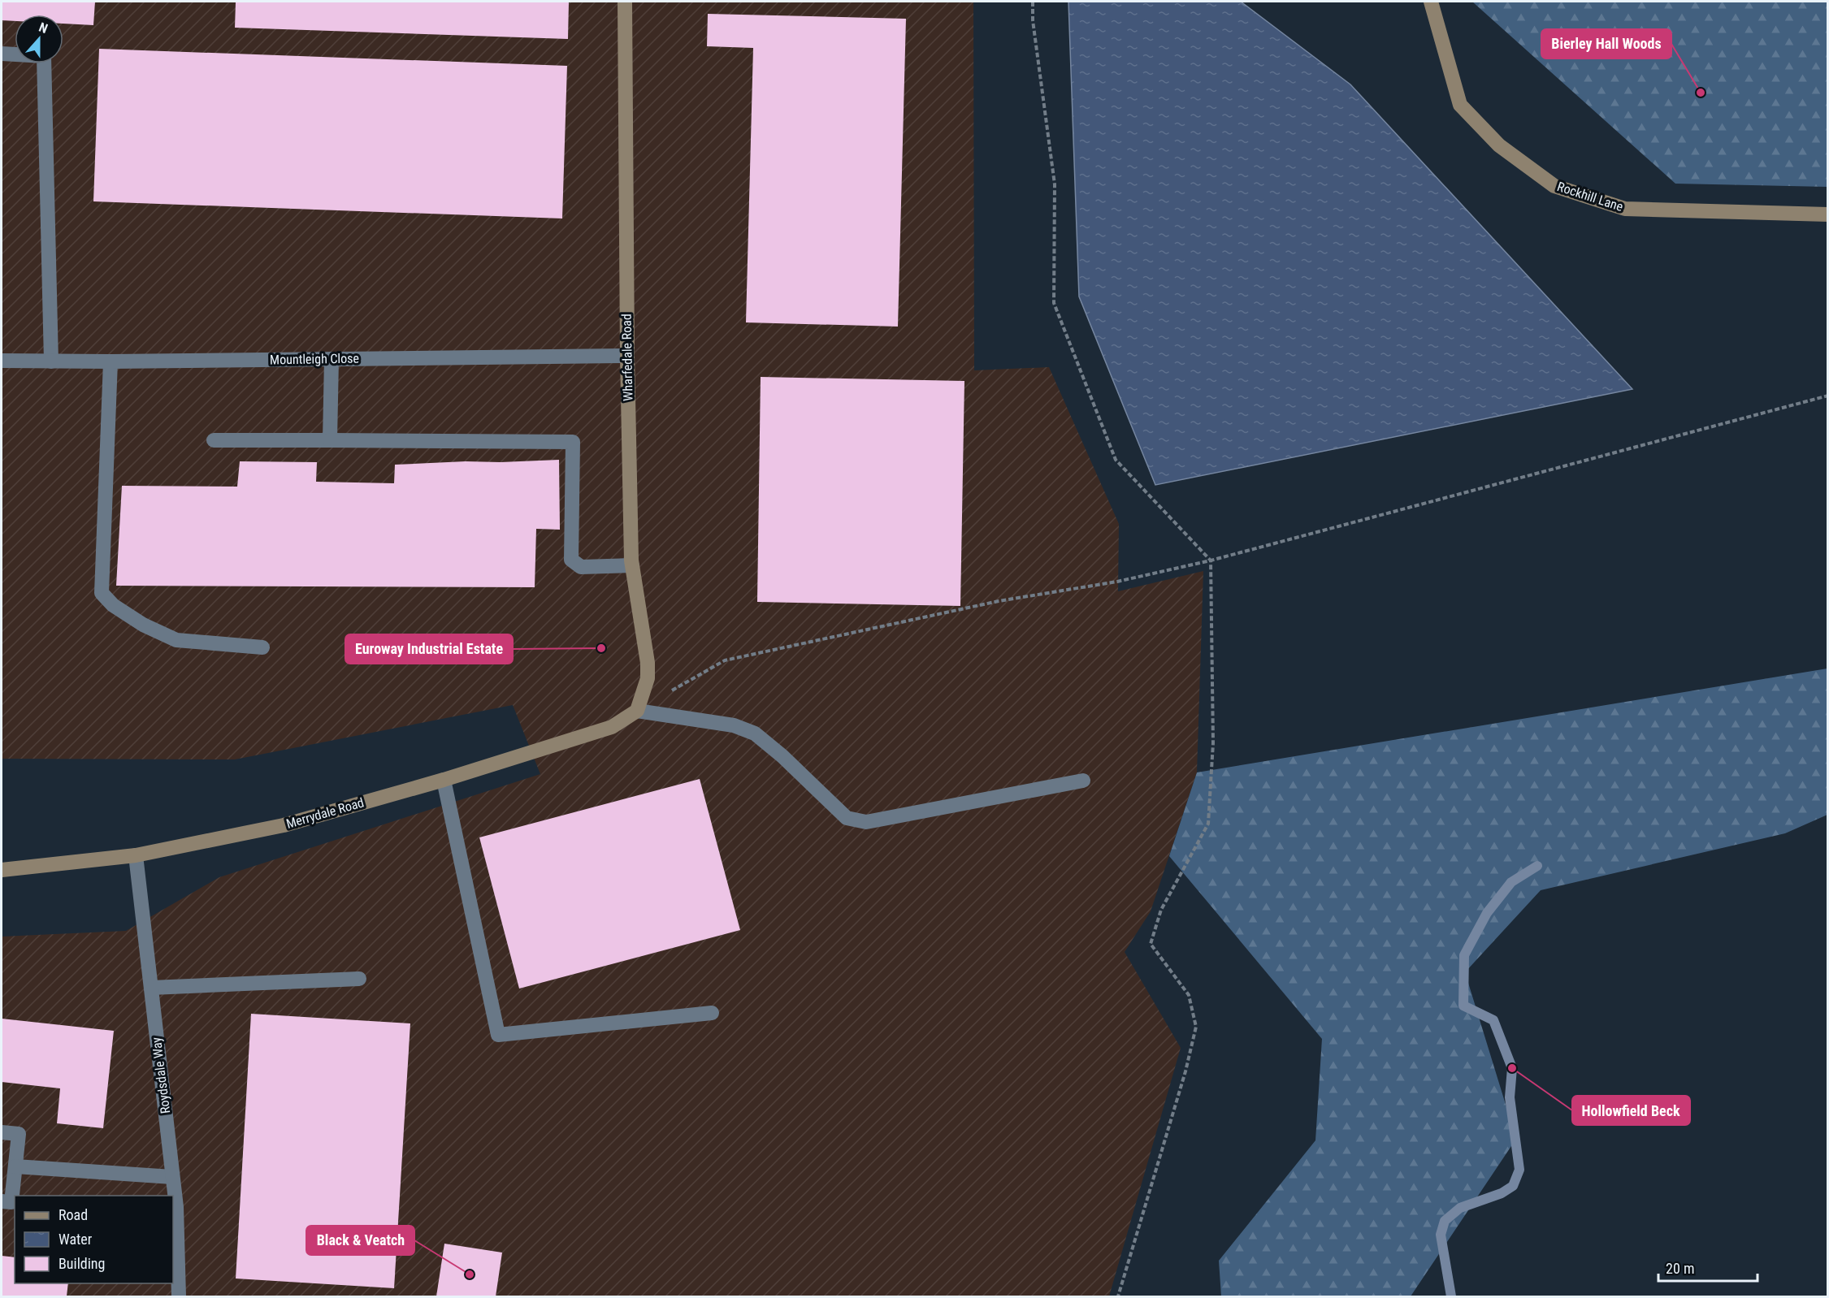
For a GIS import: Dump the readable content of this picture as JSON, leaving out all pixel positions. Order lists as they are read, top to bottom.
{
  "streets": {
    "street": [
      "Rockhill Lane",
      "Wharfedale Road",
      "Mountleigh Close",
      "Merrydale Road",
      "Roydsdale Way"
    ]
  },
  "crossings": [
    ["Wharfedale Road", "Mountleigh Close"],
    ["Wharfedale Road", "Merrydale Road"],
    ["Merrydale Road", "Roydsdale Way"]
  ],
  "places": [
    "Bierley Hall Woods",
    "Euroway Industrial Estate",
    "Hollowfield Beck",
    "Black & Veatch"
  ],
  "legend": ["Road", "Water", "Building"],
  "scale_bar": "20 m",
  "north": "top"
}
